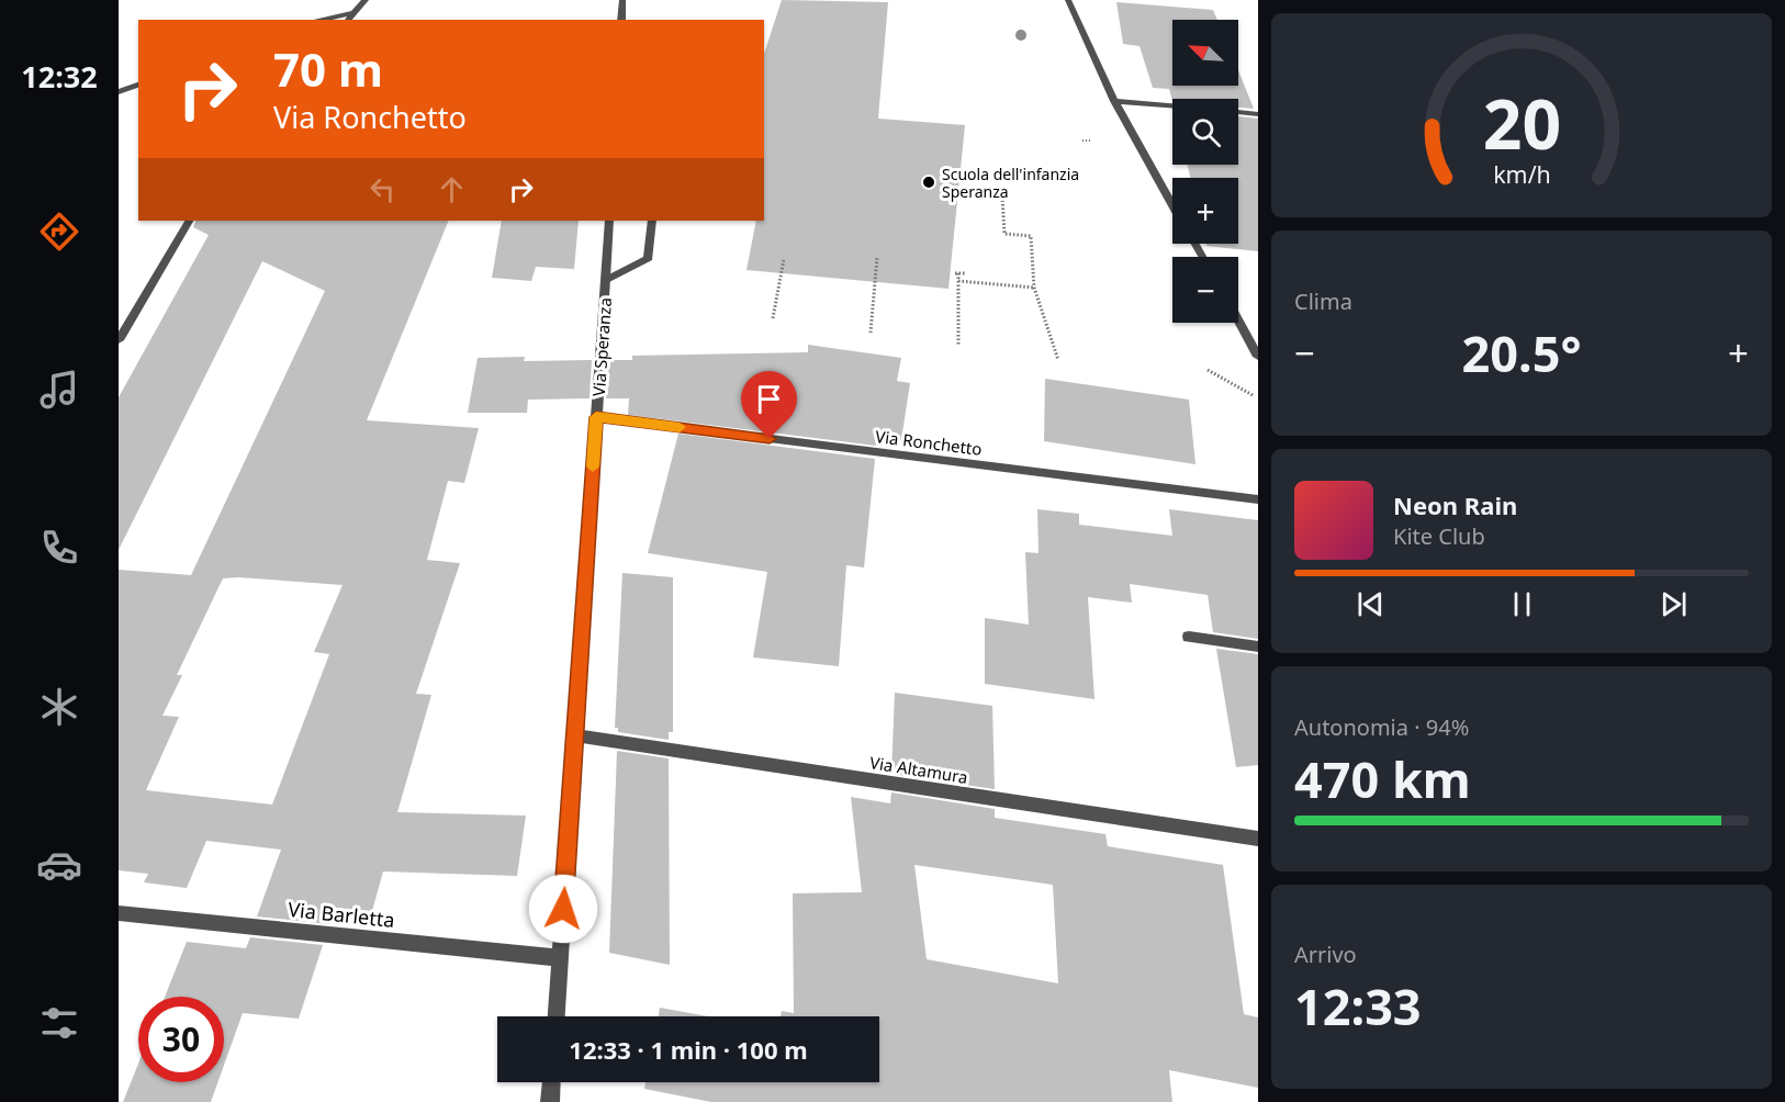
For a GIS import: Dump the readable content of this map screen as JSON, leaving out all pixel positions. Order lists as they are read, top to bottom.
{
  "streets": {
    "street": [
      "Via Speranza",
      "Via Ronchetto",
      "Via Altamura",
      "Via Barletta"
    ]
  },
  "crossings": [
    ["Via Speranza", "Via Ronchetto"],
    ["Via Speranza", "Via Altamura"],
    ["Via Speranza", "Via Barletta"]
  ],
  "places": ["Scuola dell'infanzia Speranza"],
  "north": "top left",
  "page": {
    "tabs": "12:32",
    "map_buttons": ["+", "−"],
    "turn": ["70 m", "Via Ronchetto"],
    "tile": [
      "Clima",
      ["Autonomia · 94%", "470 km"],
      ["Arrivo", "12:33"]
    ],
    "heat": ["−", "20.5°", "+"],
    "song": ["Neon Rain", "Kite Club"],
    "limit": "30",
    "trip": "12:33 · 1 min · 100 m",
    "gauge": ["20", "km/h"]
  }
}
